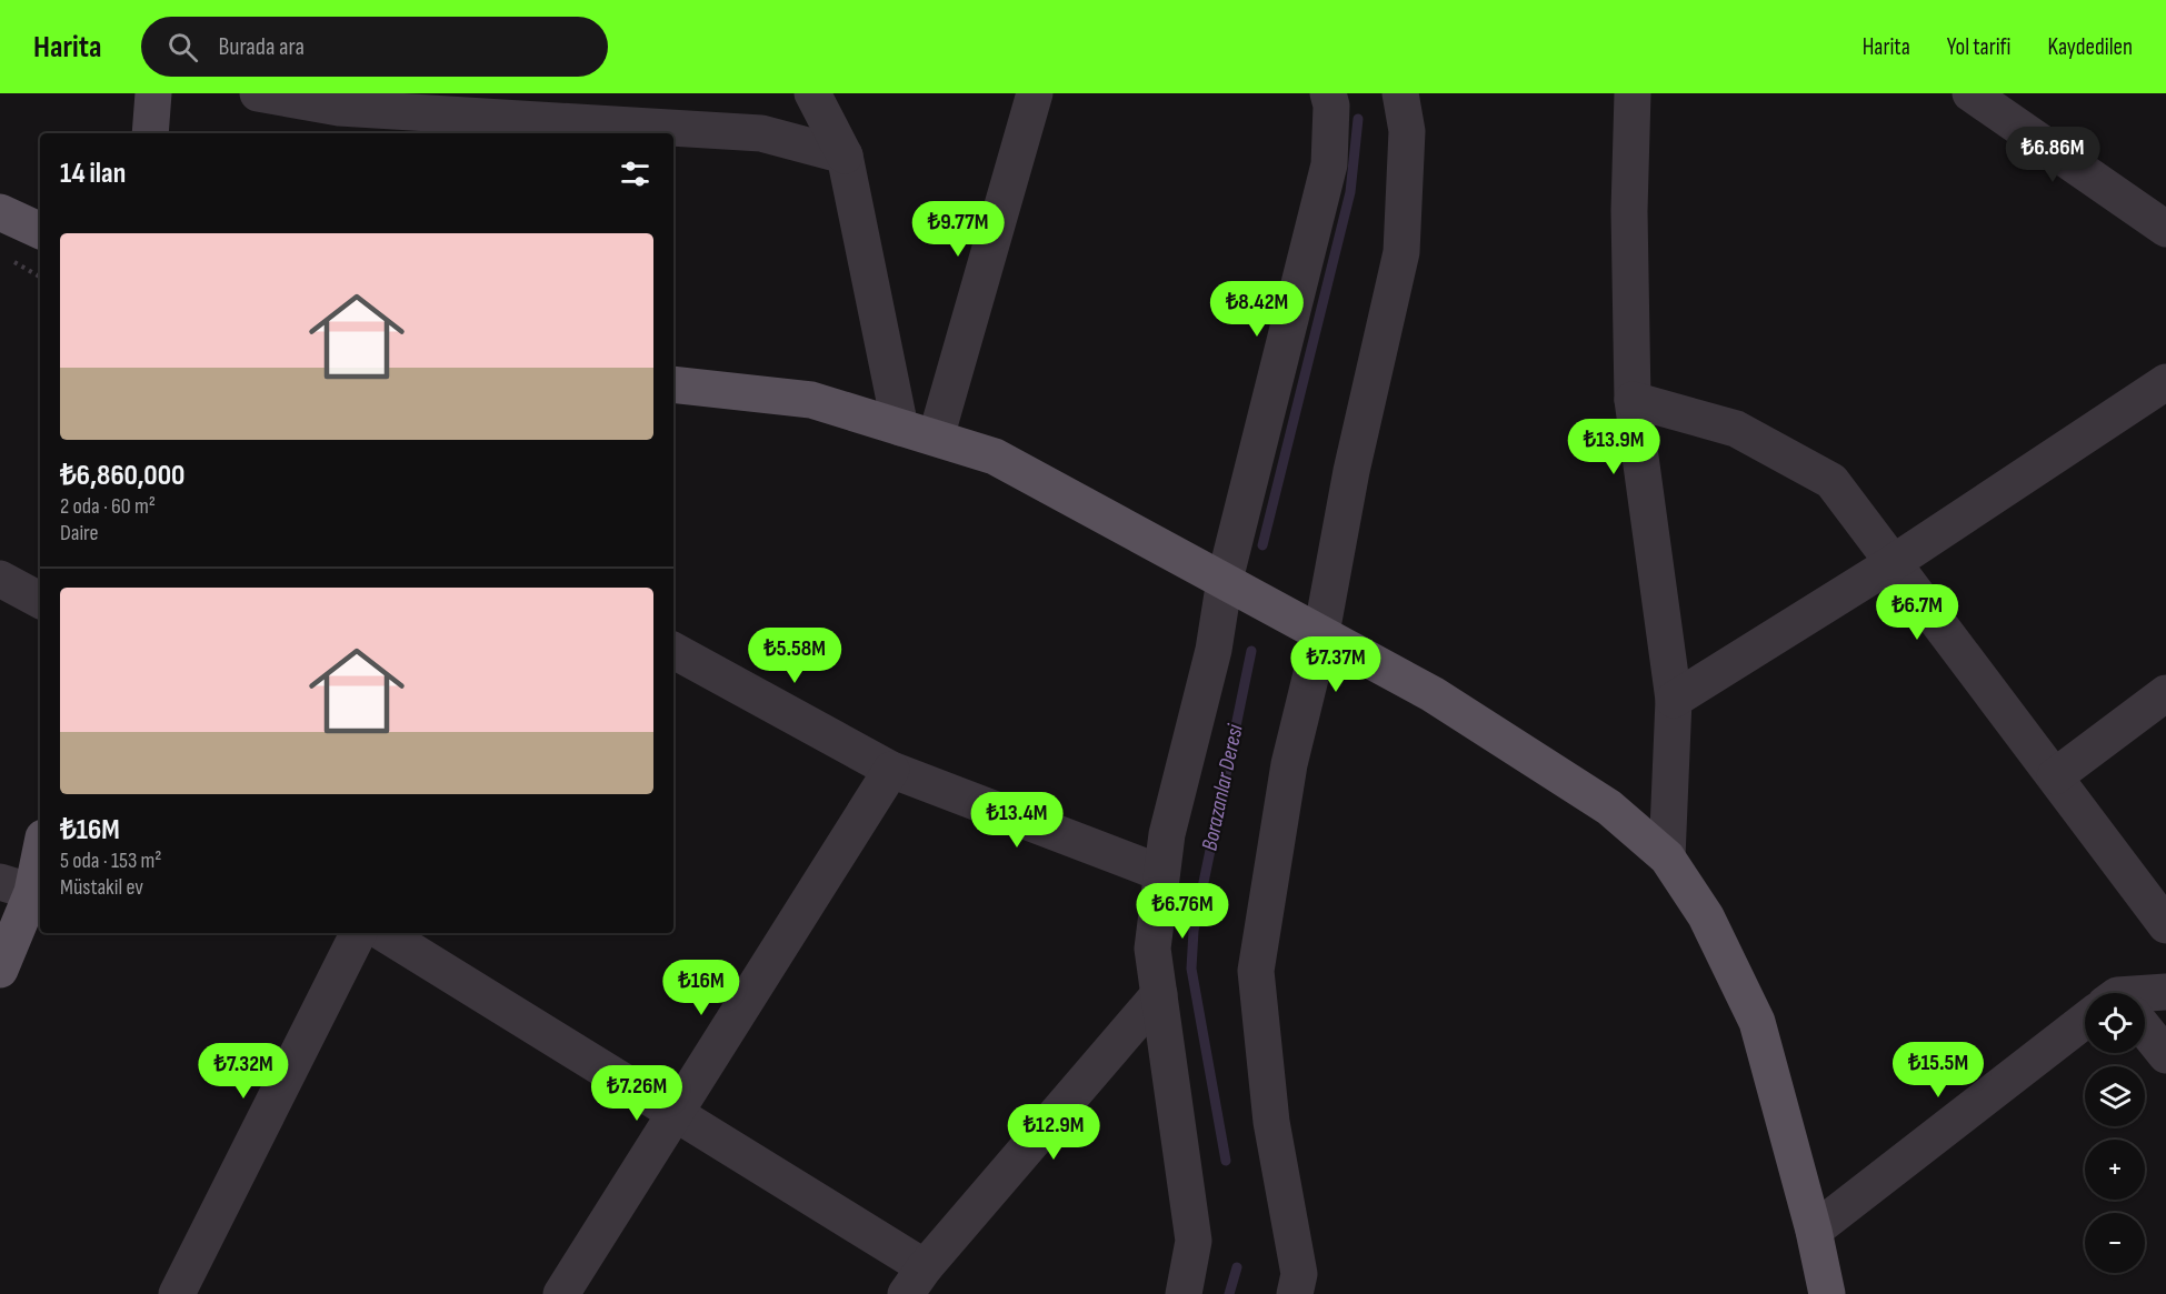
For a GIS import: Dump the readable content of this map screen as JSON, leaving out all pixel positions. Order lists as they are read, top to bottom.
{
  "water": ["Borazanlar Deresi"],
  "page": {
    "header": "Harita",
    "search": "Burada ara",
    "nav": ["Harita", "Yol tarifi", "Kaydedilen"],
    "price": [
      "₺6.86M",
      "₺9.77M",
      "₺8.42M",
      "₺13.9M",
      "₺6.7M",
      "₺5.58M",
      "₺7.37M",
      "₺13.4M",
      "₺6.76M",
      "₺16M",
      "₺15.5M",
      "₺7.32M",
      "₺7.26M",
      "₺12.9M"
    ],
    "heading": "14 ilan",
    "list": [
      {
        "name": "₺6,860,000",
        "note": "2 oda · 60 m² · Daire"
      },
      {
        "name": "₺16M",
        "note": "5 oda · 153 m² · Müstakil ev"
      }
    ],
    "map_buttons": ["+", "−"]
  }
}
